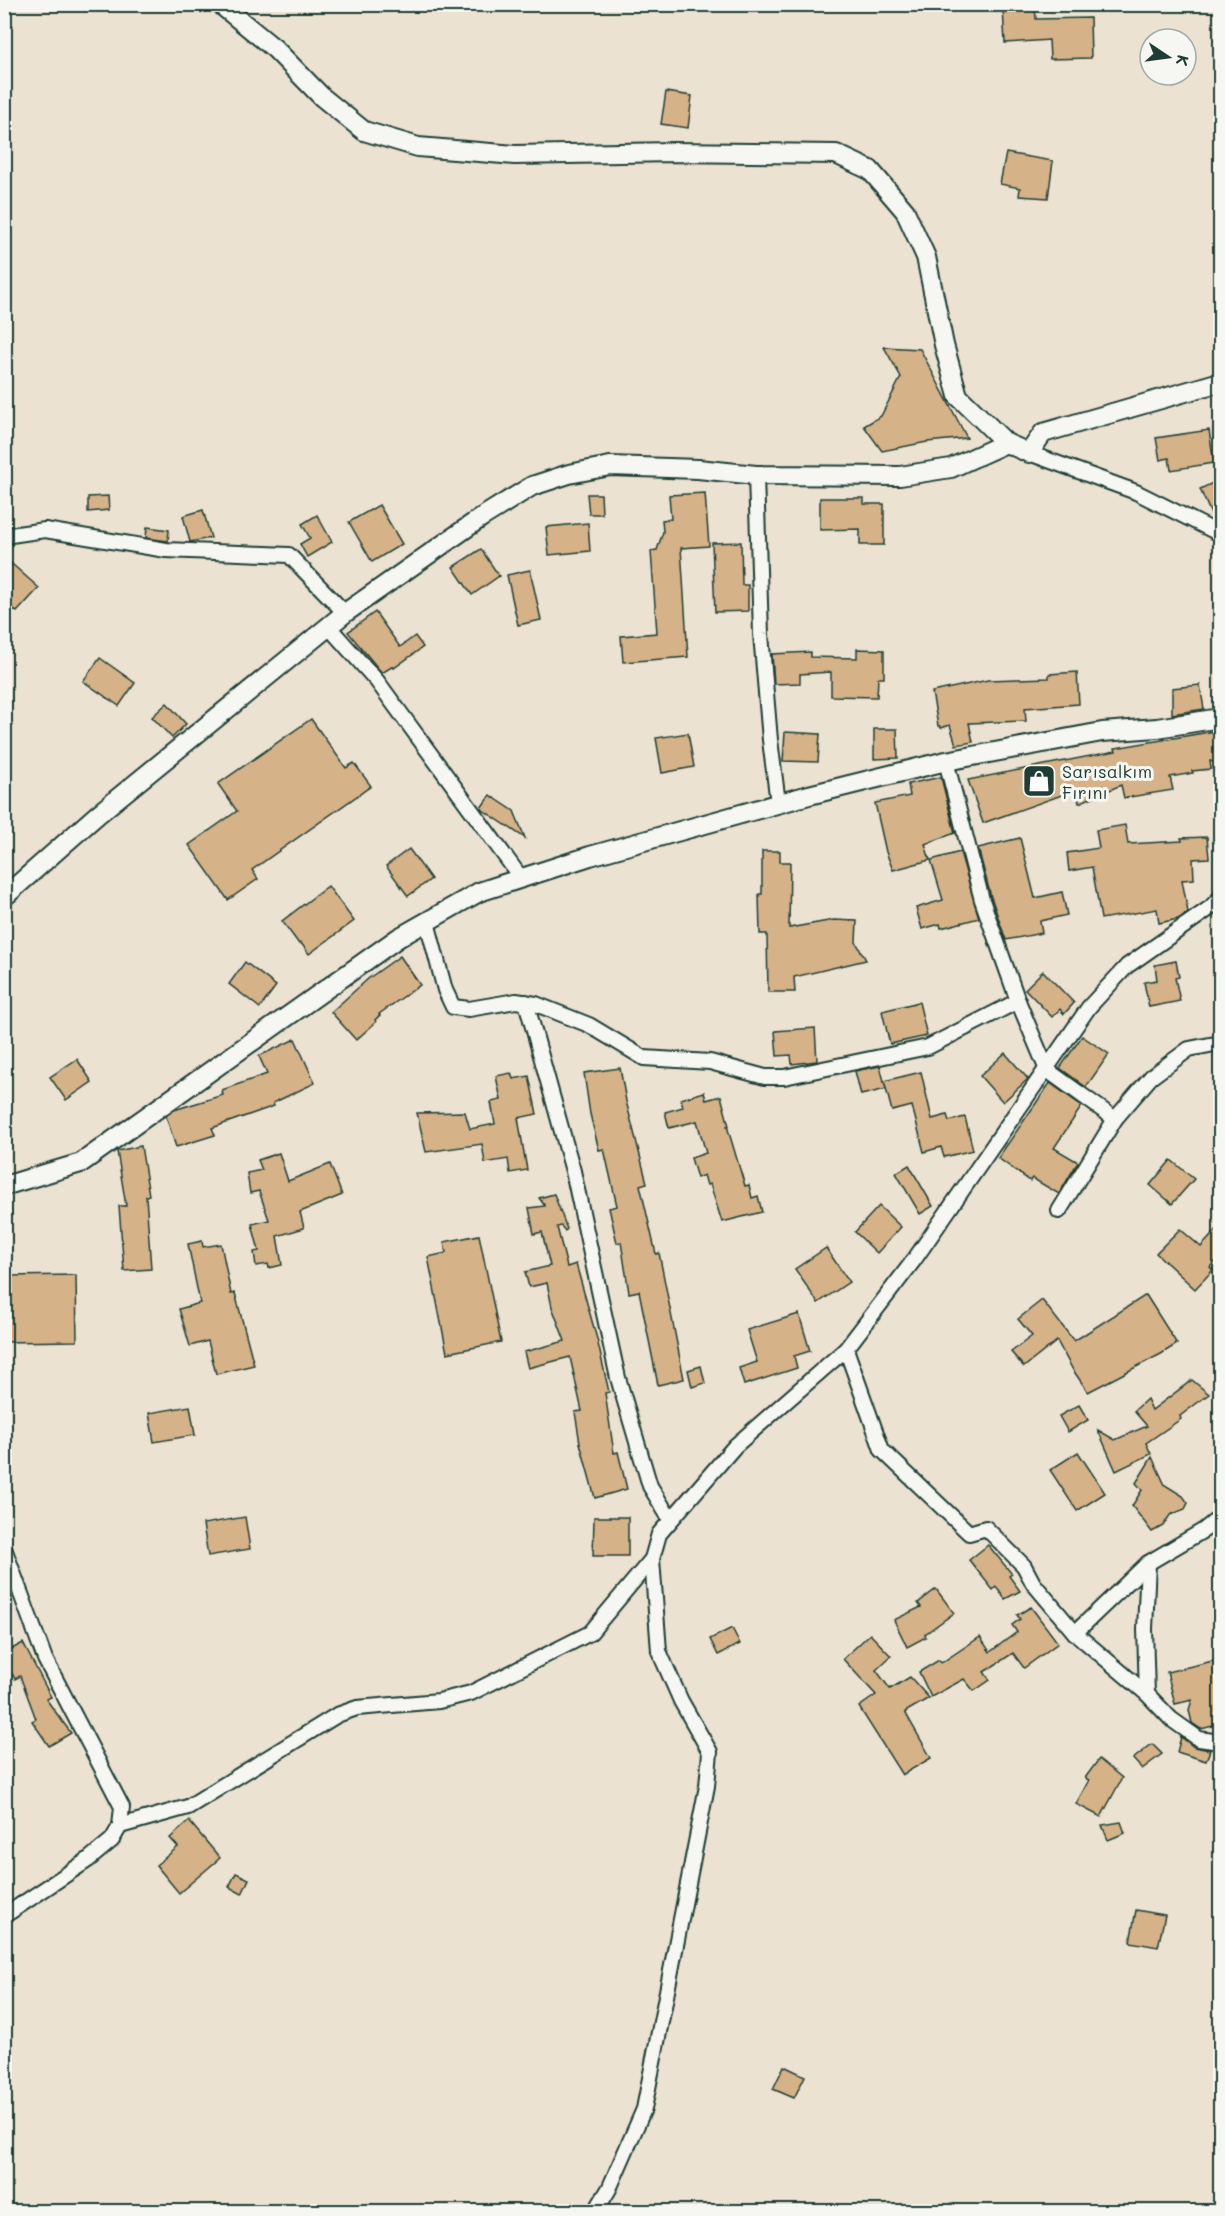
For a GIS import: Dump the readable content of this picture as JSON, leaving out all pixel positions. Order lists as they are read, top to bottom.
{
  "places": {
    "shop": ["Sarısalkım Fırını"]
  },
  "north": "right"
}
